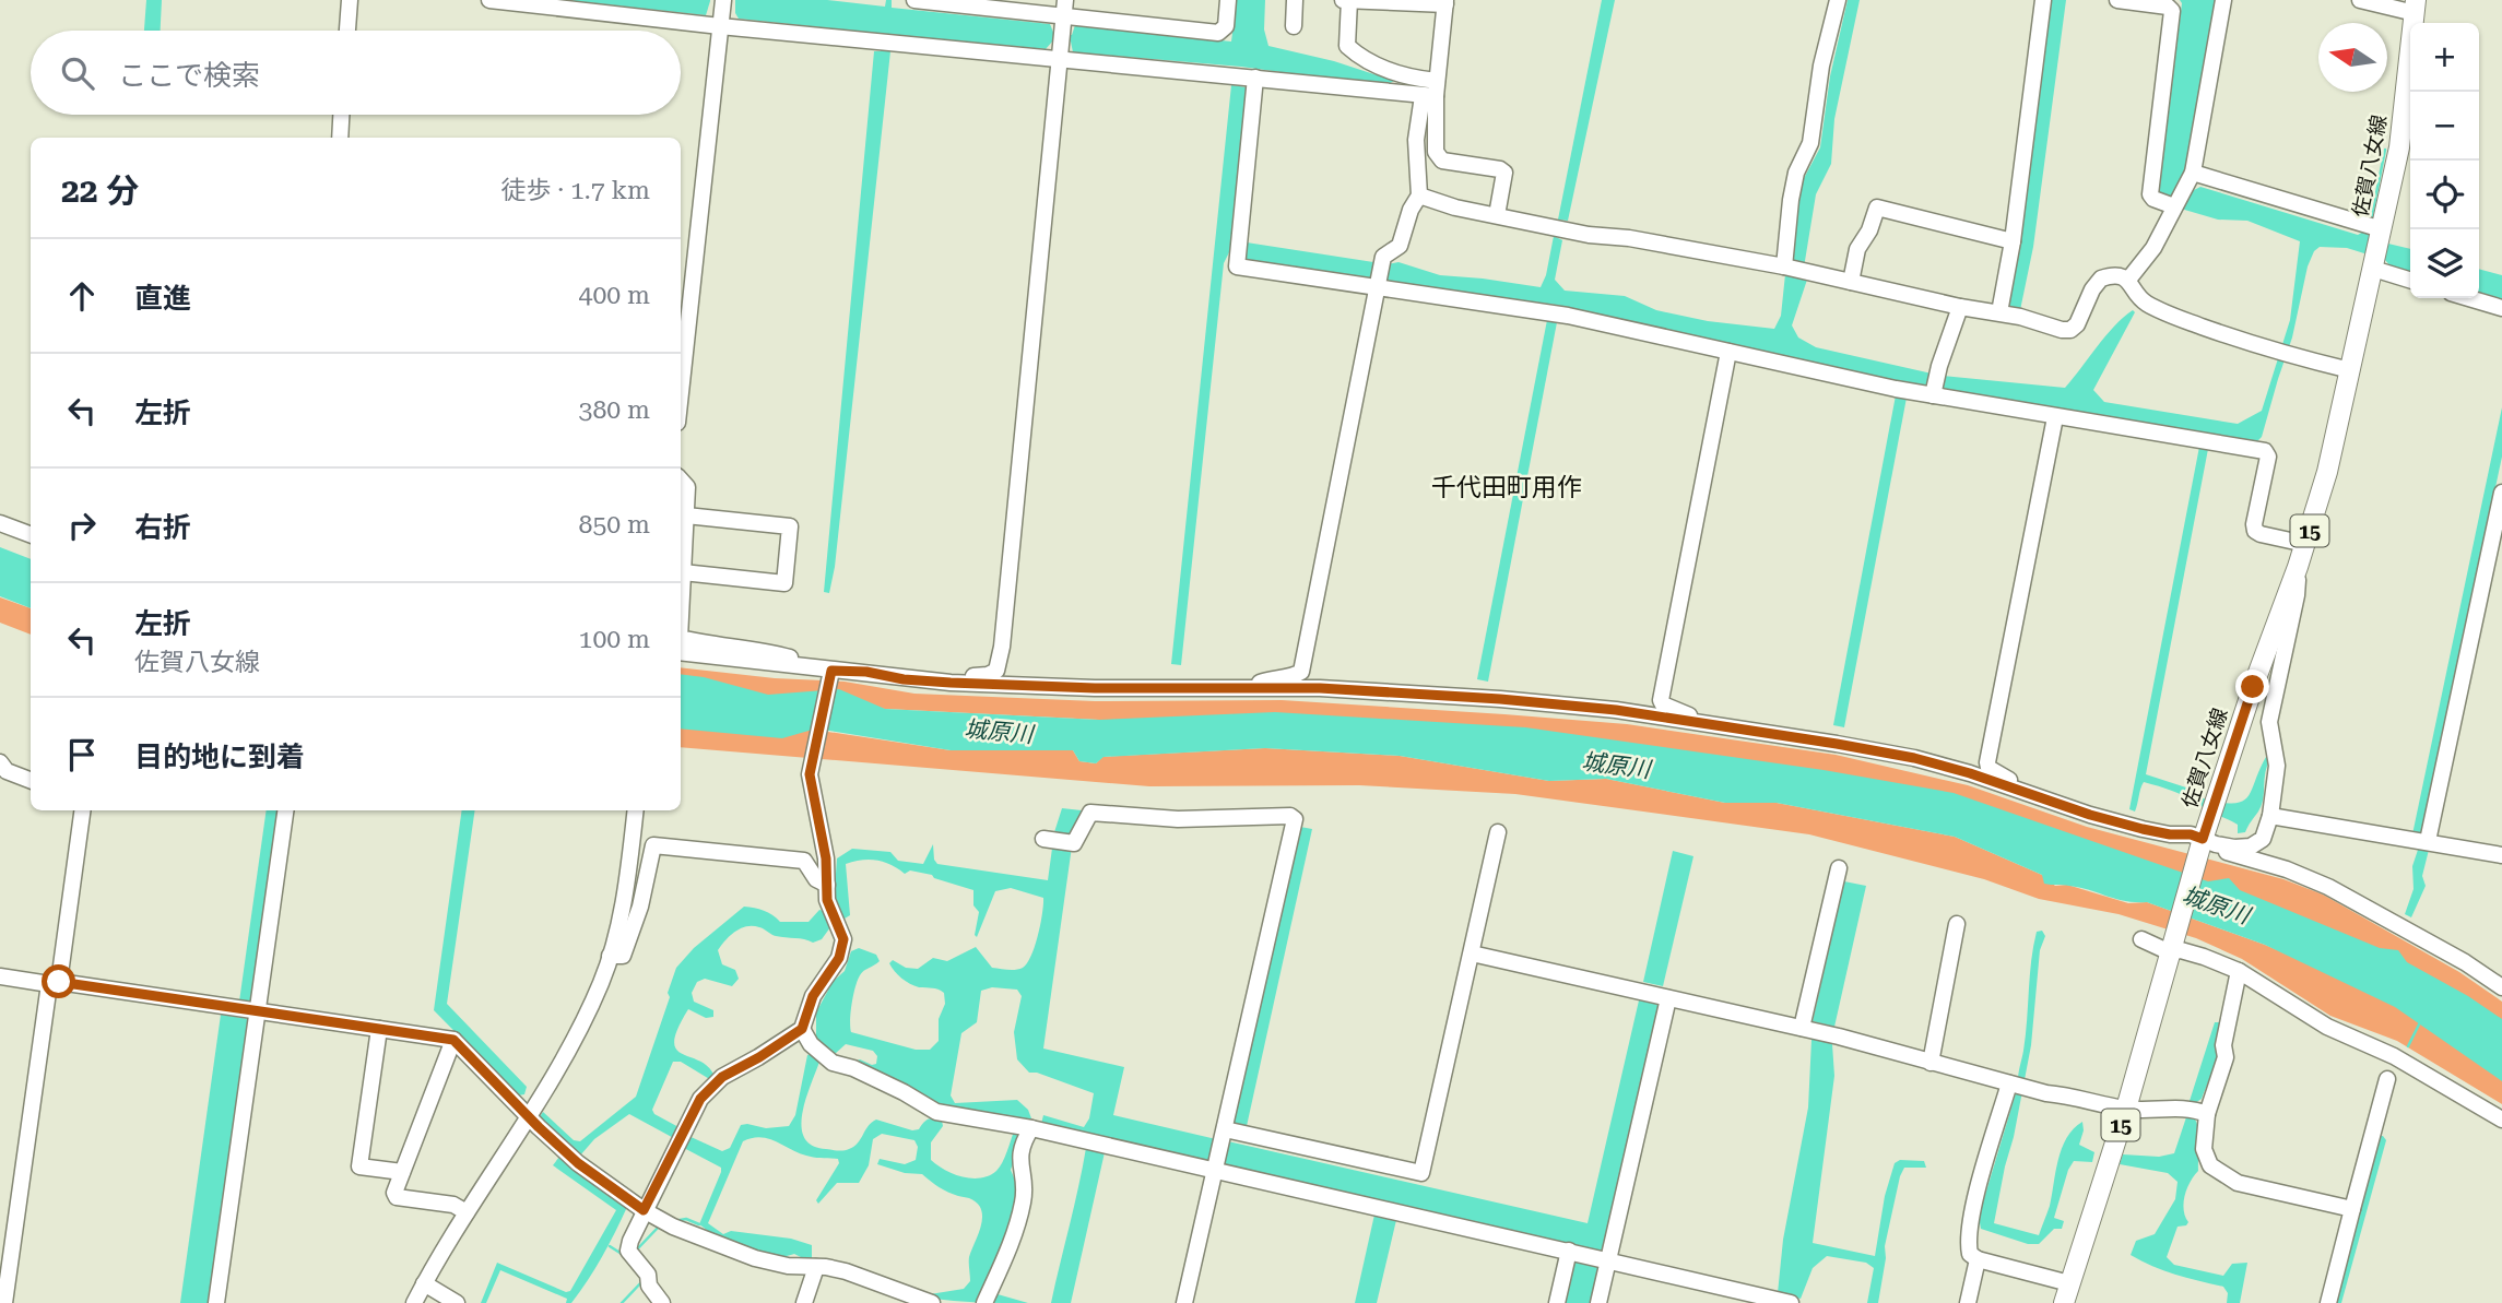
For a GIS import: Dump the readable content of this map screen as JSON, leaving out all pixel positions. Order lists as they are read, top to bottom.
{
  "streets": {
    "main road": ["佐賀八女線", "15"]
  },
  "districts": ["千代田町用作"],
  "water": ["城原川"],
  "north": "left",
  "page": {
    "map_buttons": ["+", "−"],
    "search": "ここで検索",
    "heading": ["22 分", "徒歩 · 1.7 km"],
    "list": [
      ["直進", "400 m"],
      ["左折", "380 m"],
      ["右折", "850 m"],
      ["左折", "佐賀八女線", "100 m"],
      "目的地に到着"
    ]
  }
}
